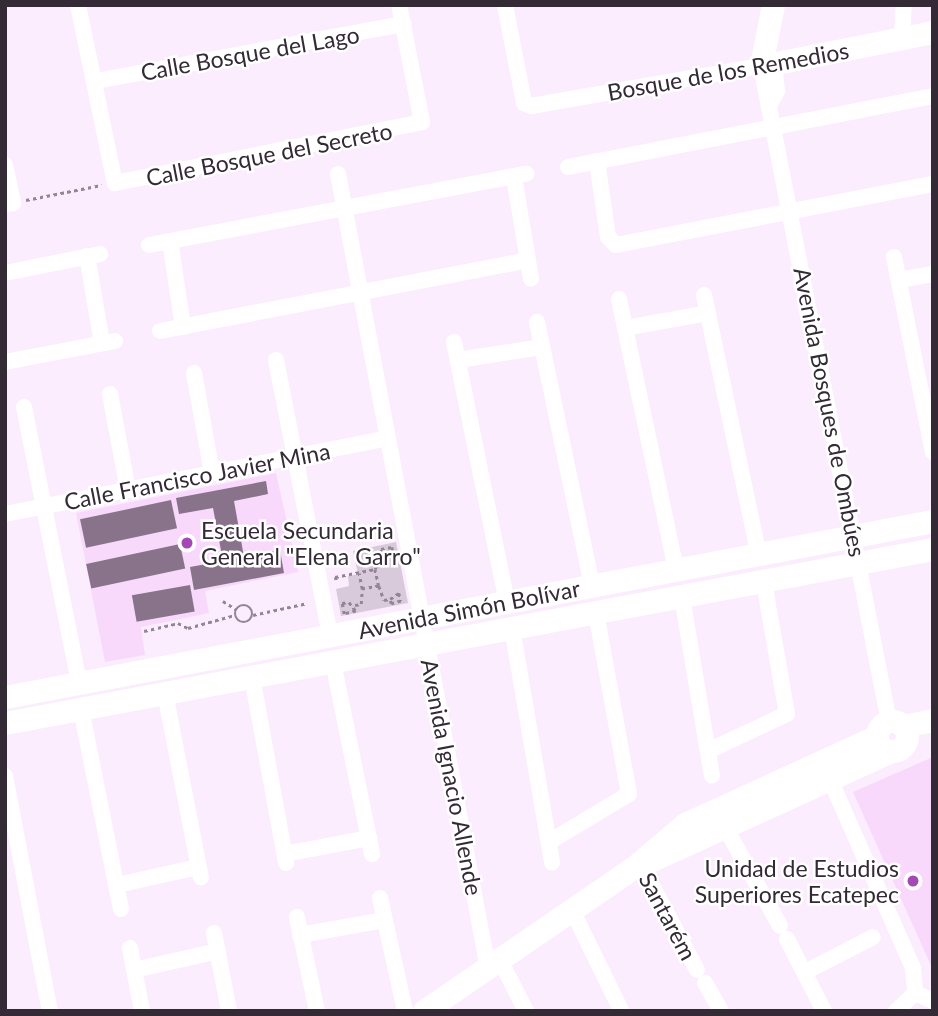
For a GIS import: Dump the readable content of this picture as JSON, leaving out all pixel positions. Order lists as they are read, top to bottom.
{
  "streets": {
    "main road": ["Bosque de los Remedios", "Avenida Bosques de Ombúes", "Avenida Simón Bolívar"],
    "street": [
      "Calle Bosque del Lago",
      "Calle Bosque del Secreto",
      "Calle Francisco Javier Mina",
      "Avenida Ignacio Allende",
      "Santarém"
    ]
  },
  "crossings": [
    ["Calle Bosque del Lago", "Calle Bosque del Secreto"],
    ["Bosque de los Remedios", "Avenida Bosques de Ombúes"],
    ["Avenida Bosques de Ombúes", "Avenida Simón Bolívar"],
    ["Calle Francisco Javier Mina", "Avenida Ignacio Allende"],
    ["Avenida Simón Bolívar", "Avenida Ignacio Allende"]
  ],
  "places": ["Escuela Secundaria General \"Elena Garro\"", "Unidad de Estudios Superiores Ecatepec"]
}
